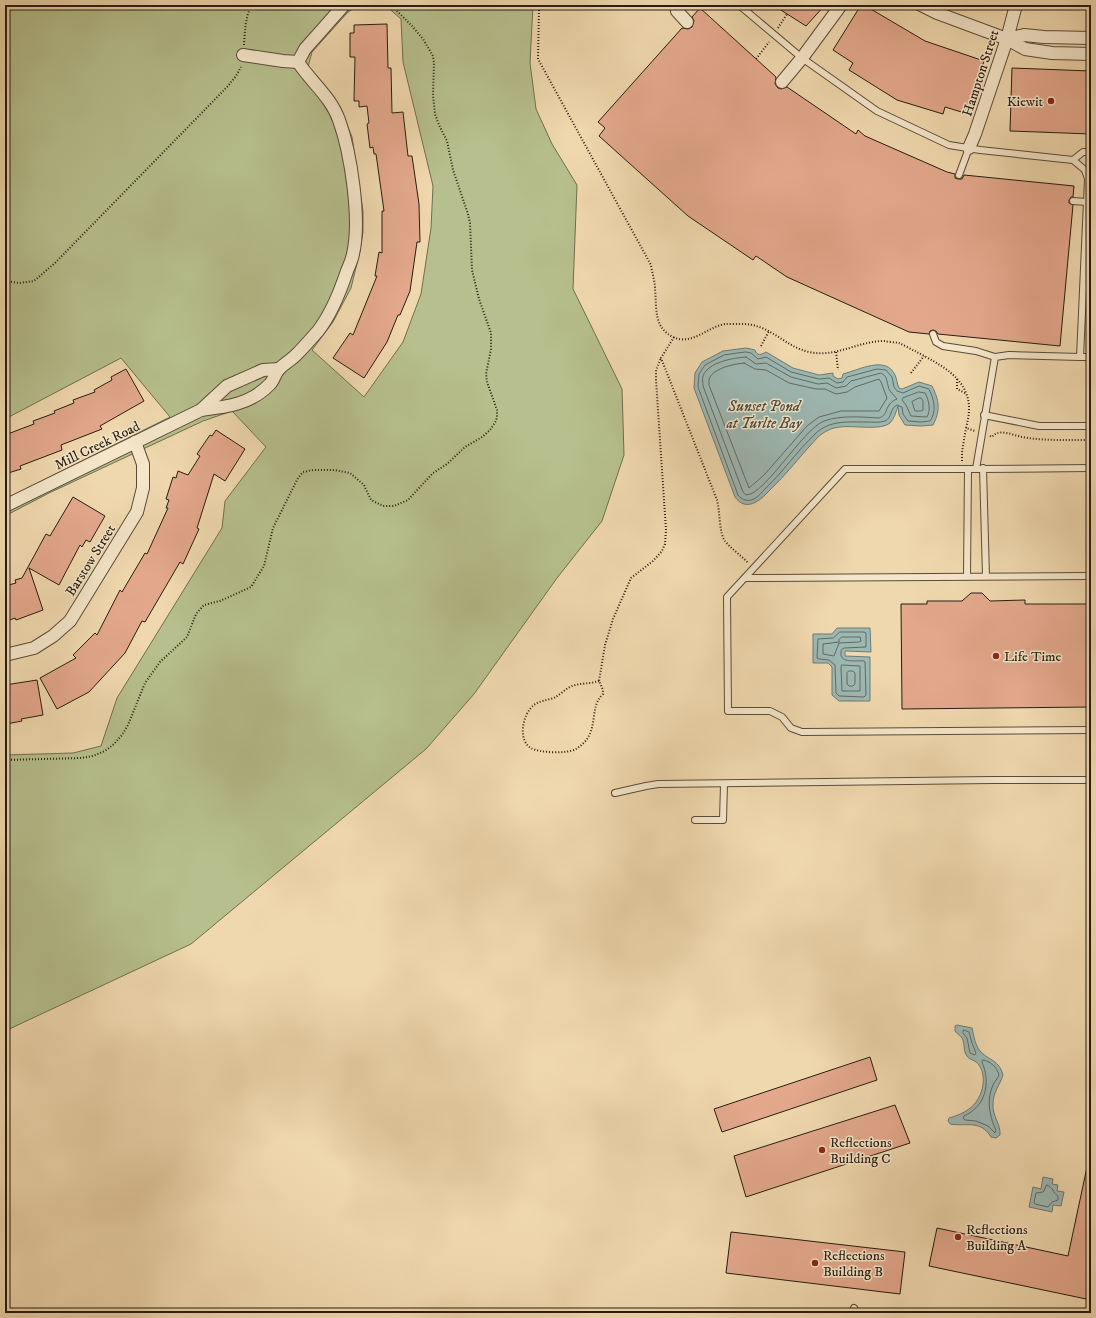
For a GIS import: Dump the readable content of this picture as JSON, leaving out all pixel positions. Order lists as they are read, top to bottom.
{
  "streets": {
    "street": ["Hampton Street", "Mill Creek Road", "Barstow Street"]
  },
  "crossings": [
    ["Mill Creek Road", "Barstow Street"]
  ],
  "water": ["Sunset Pond at Turlte Bay"],
  "places": [
    "Kiewit",
    "Life Time",
    "Reflections Building C",
    "Reflections Building A",
    "Reflections Building B"
  ]
}
